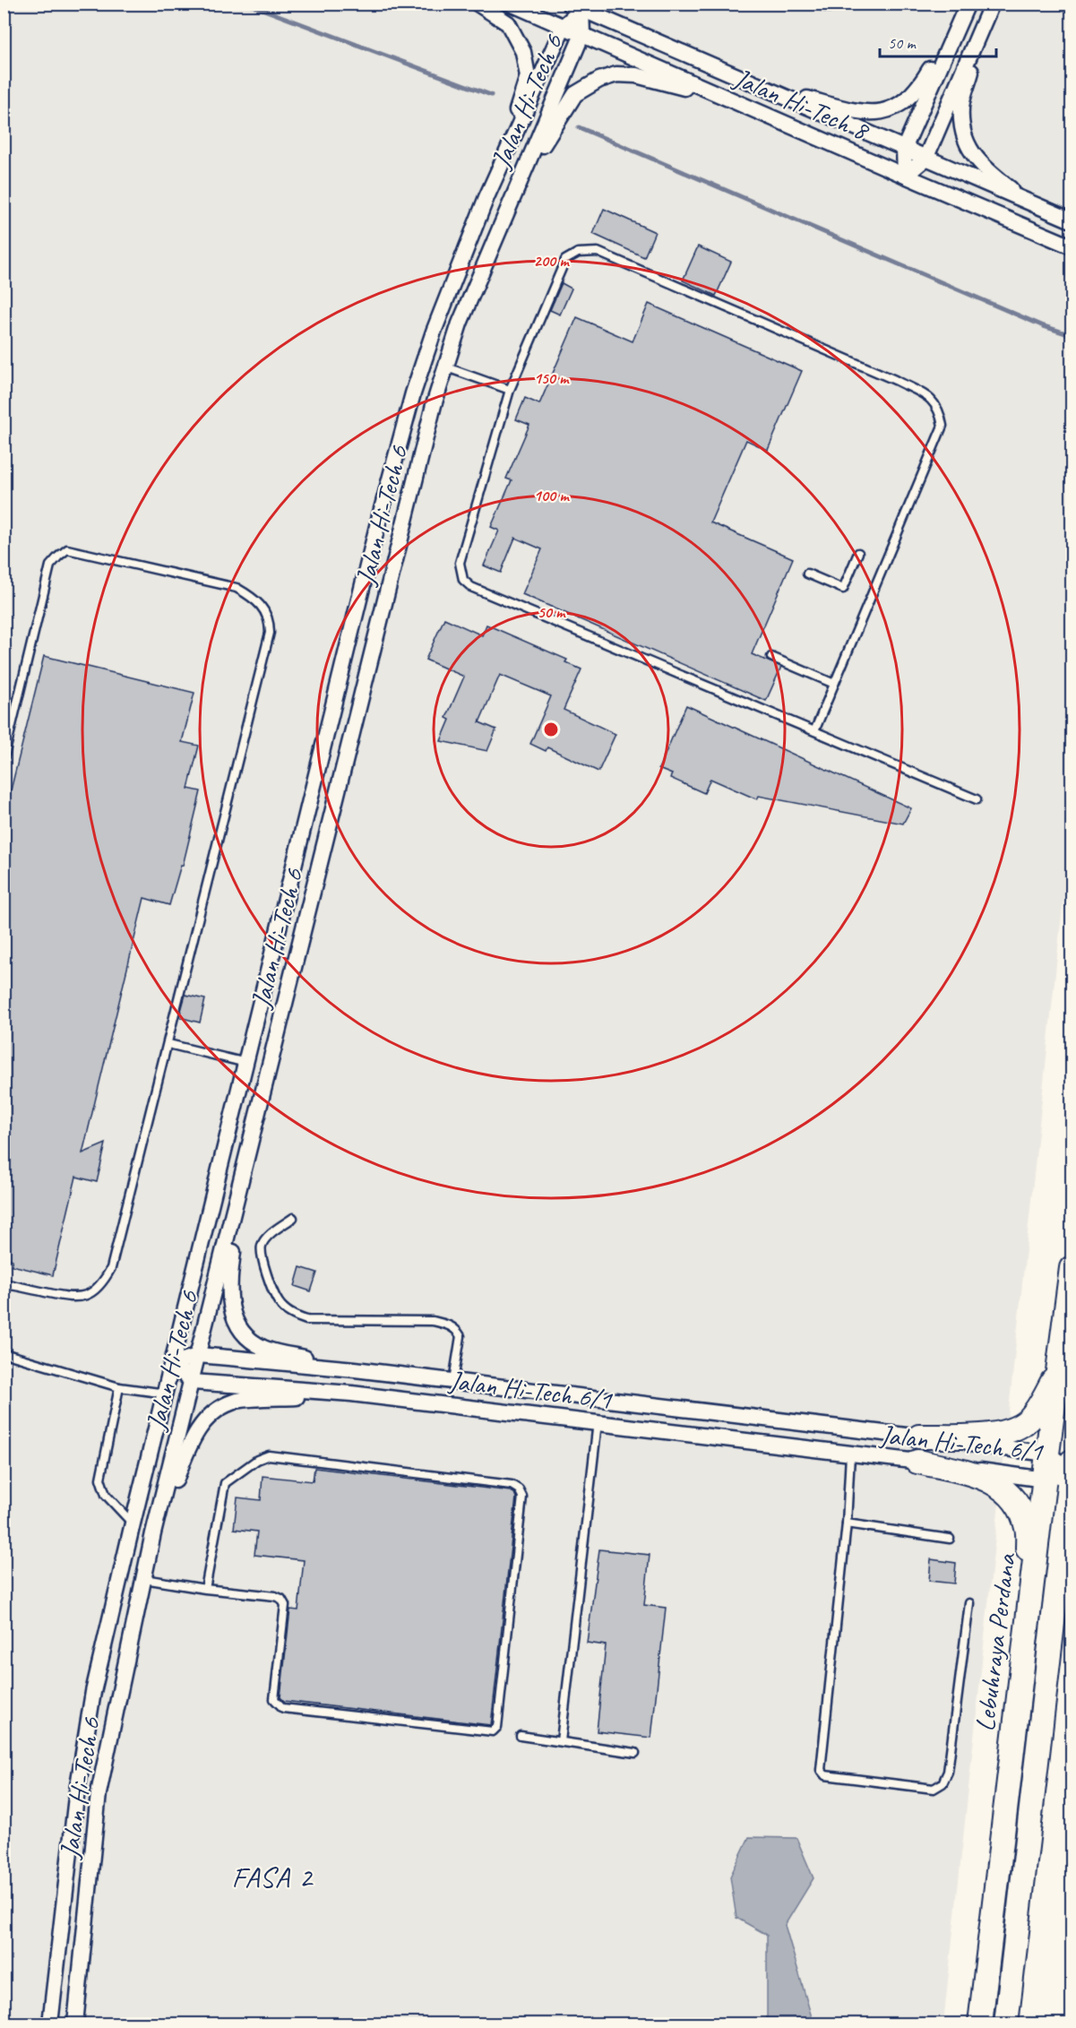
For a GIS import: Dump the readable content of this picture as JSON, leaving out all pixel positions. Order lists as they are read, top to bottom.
{
  "streets": {
    "main road": ["Lebuhraya Perdana"],
    "street": ["Jalan Hi-Tech 6", "Jalan Hi-Tech 8", "Jalan Hi-Tech 6/1"]
  },
  "crossings": [
    ["Jalan Hi-Tech 6", "Jalan Hi-Tech 8"],
    ["Jalan Hi-Tech 6", "Jalan Hi-Tech 6/1"],
    ["Jalan Hi-Tech 6/1", "Lebuhraya Perdana"]
  ],
  "districts": ["FASA 2"],
  "scale_bar": "50 m",
  "rings": [
    "200 m",
    "150 m",
    "100 m",
    "50 m"
  ]
}
